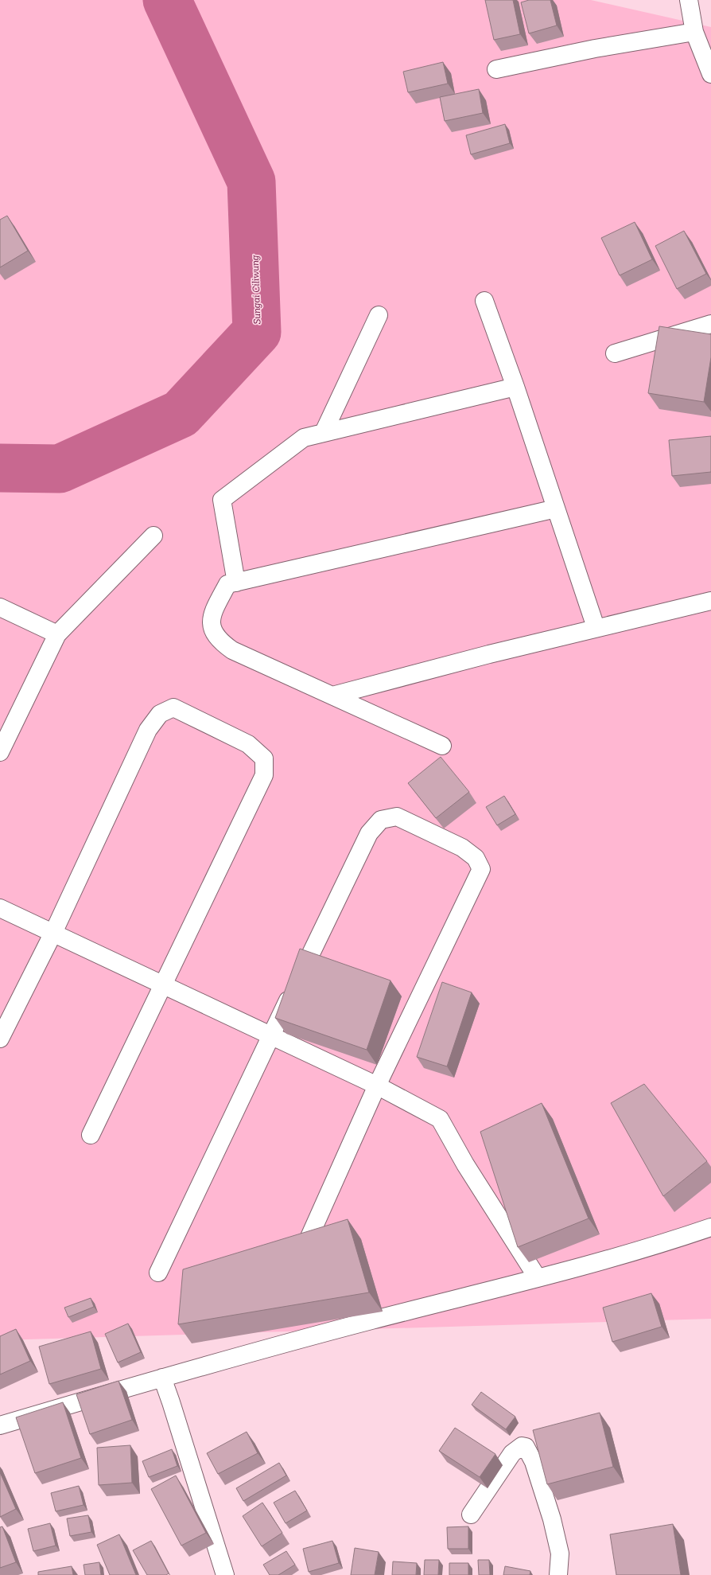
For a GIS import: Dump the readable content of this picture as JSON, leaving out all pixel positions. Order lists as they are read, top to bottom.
{
  "water": ["Sungai Ciliwung"]
}
